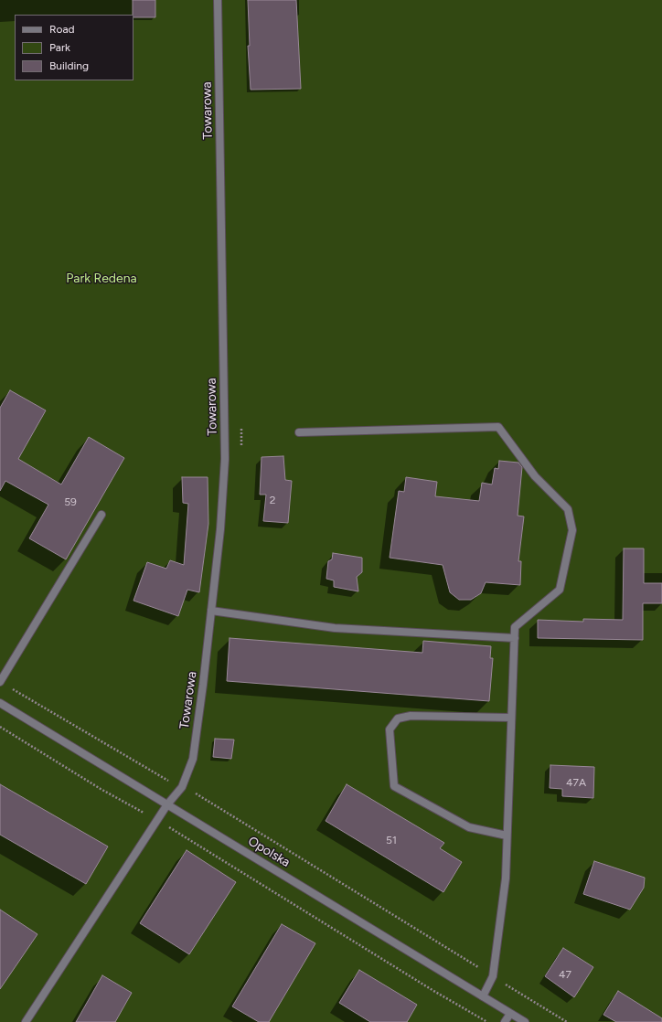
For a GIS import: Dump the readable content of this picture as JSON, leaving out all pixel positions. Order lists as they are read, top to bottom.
{
  "streets": {
    "street": ["Towarowa", "Opolska"]
  },
  "crossings": [
    ["Towarowa", "Opolska"]
  ],
  "parks": ["Park Redena"],
  "house_numbers": [
    "2",
    "59",
    "47A",
    "51",
    "47"
  ],
  "legend": ["Road", "Park", "Building"]
}
